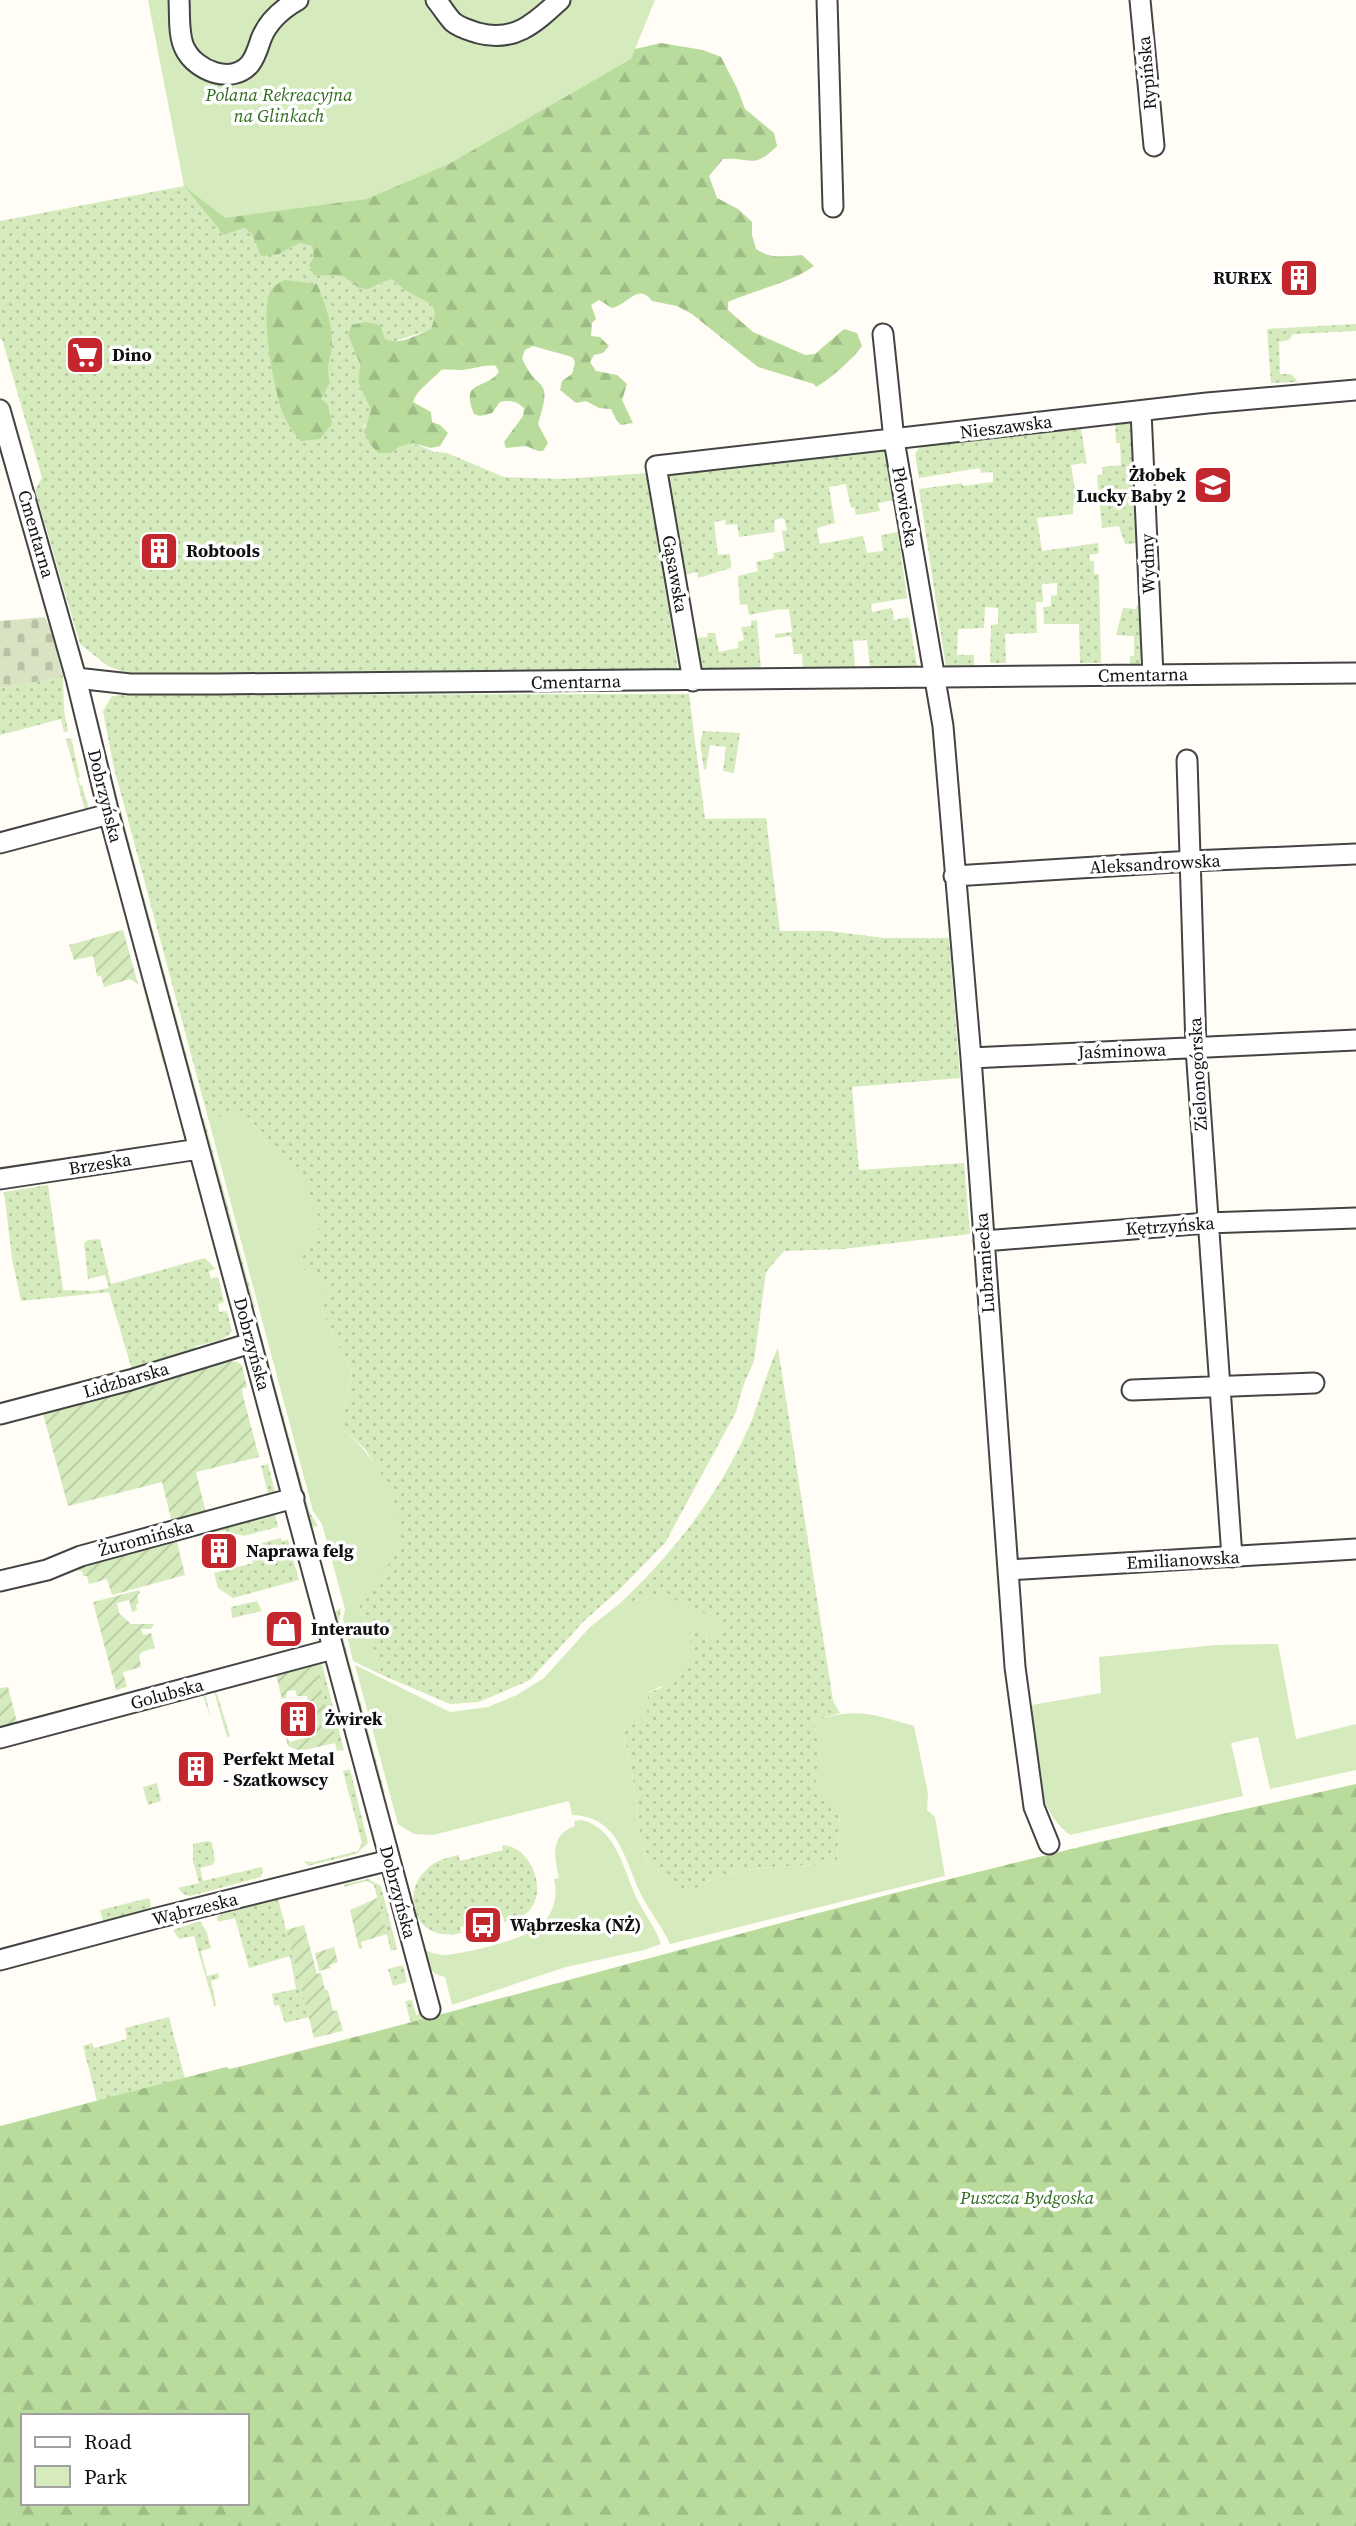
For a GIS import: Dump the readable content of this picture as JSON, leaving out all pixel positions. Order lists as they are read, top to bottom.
{
  "streets": {
    "street": [
      "Rypińska",
      "Nieszawska",
      "Płowiecka",
      "Cmentarna",
      "Wydmy",
      "Gąsawska",
      "Dobrzyńska",
      "Aleksandrowska",
      "Jaśminowa",
      "Zielonogórska",
      "Brzeska",
      "Kętrzyńska",
      "Lubraniecka",
      "Lidzbarska",
      "Żuromińska",
      "Emilianowska",
      "Golubska",
      "Wąbrzeska"
    ]
  },
  "crossings": [
    ["Nieszawska", "Płowiecka"],
    ["Nieszawska", "Wydmy"],
    ["Nieszawska", "Gąsawska"],
    ["Płowiecka", "Cmentarna"],
    ["Płowiecka", "Lubraniecka"],
    ["Cmentarna", "Wydmy"],
    ["Cmentarna", "Gąsawska"],
    ["Cmentarna", "Dobrzyńska"],
    ["Cmentarna", "Lubraniecka"],
    ["Dobrzyńska", "Brzeska"],
    ["Dobrzyńska", "Lidzbarska"],
    ["Dobrzyńska", "Żuromińska"],
    ["Dobrzyńska", "Golubska"],
    ["Dobrzyńska", "Wąbrzeska"],
    ["Aleksandrowska", "Zielonogórska"],
    ["Aleksandrowska", "Lubraniecka"],
    ["Jaśminowa", "Zielonogórska"],
    ["Jaśminowa", "Lubraniecka"],
    ["Zielonogórska", "Kętrzyńska"],
    ["Zielonogórska", "Emilianowska"],
    ["Kętrzyńska", "Lubraniecka"],
    ["Lubraniecka", "Emilianowska"]
  ],
  "parks": ["Polana Rekreacyjna na Glinkach", "Puszcza Bydgoska"],
  "places": {
    "building": [
      "RUREX",
      "Robtools",
      "Naprawa felg",
      "Żwirek",
      "Perfekt Metal - Szatkowscy"
    ],
    "supermarket": ["Dino"],
    "school or university": ["Żłobek Lucky Baby 2"],
    "shop": ["Interauto"],
    "bus stop": ["Wąbrzeska (NŻ)"]
  },
  "legend": ["Road", "Park"]
}
